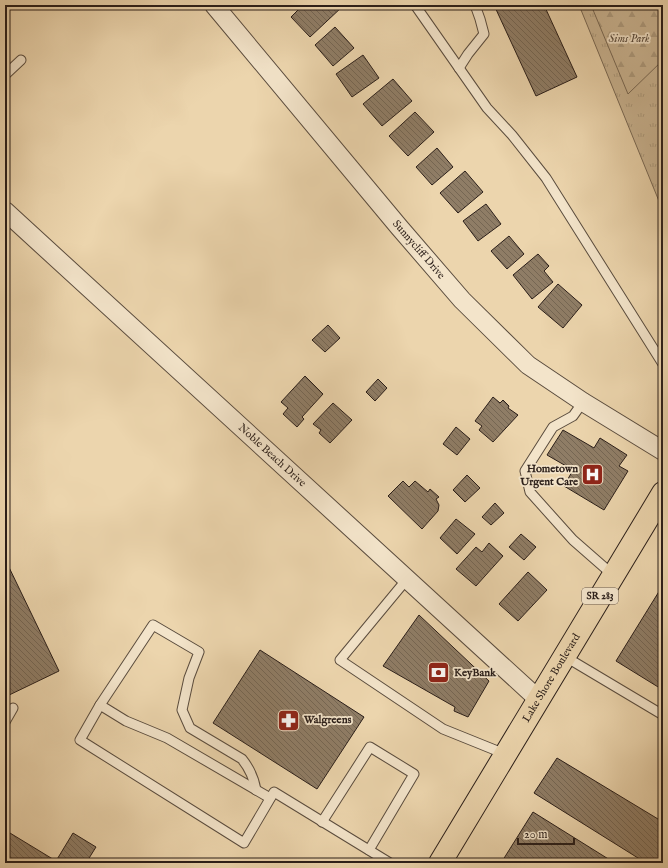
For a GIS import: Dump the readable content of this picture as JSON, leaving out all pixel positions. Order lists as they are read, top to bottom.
{
  "streets": {
    "main road": ["SR 283", "Lake Shore Boulevard"],
    "street": ["Sunnycliff Drive", "Noble Beach Drive"]
  },
  "crossings": [
    ["Noble Beach Drive", "Lake Shore Boulevard"]
  ],
  "parks": ["Sims Park"],
  "places": {
    "hospital": ["Hometown Urgent Care"],
    "bank": ["KeyBank"],
    "pharmacy": ["Walgreens"]
  },
  "scale_bar": "20 m"
}
